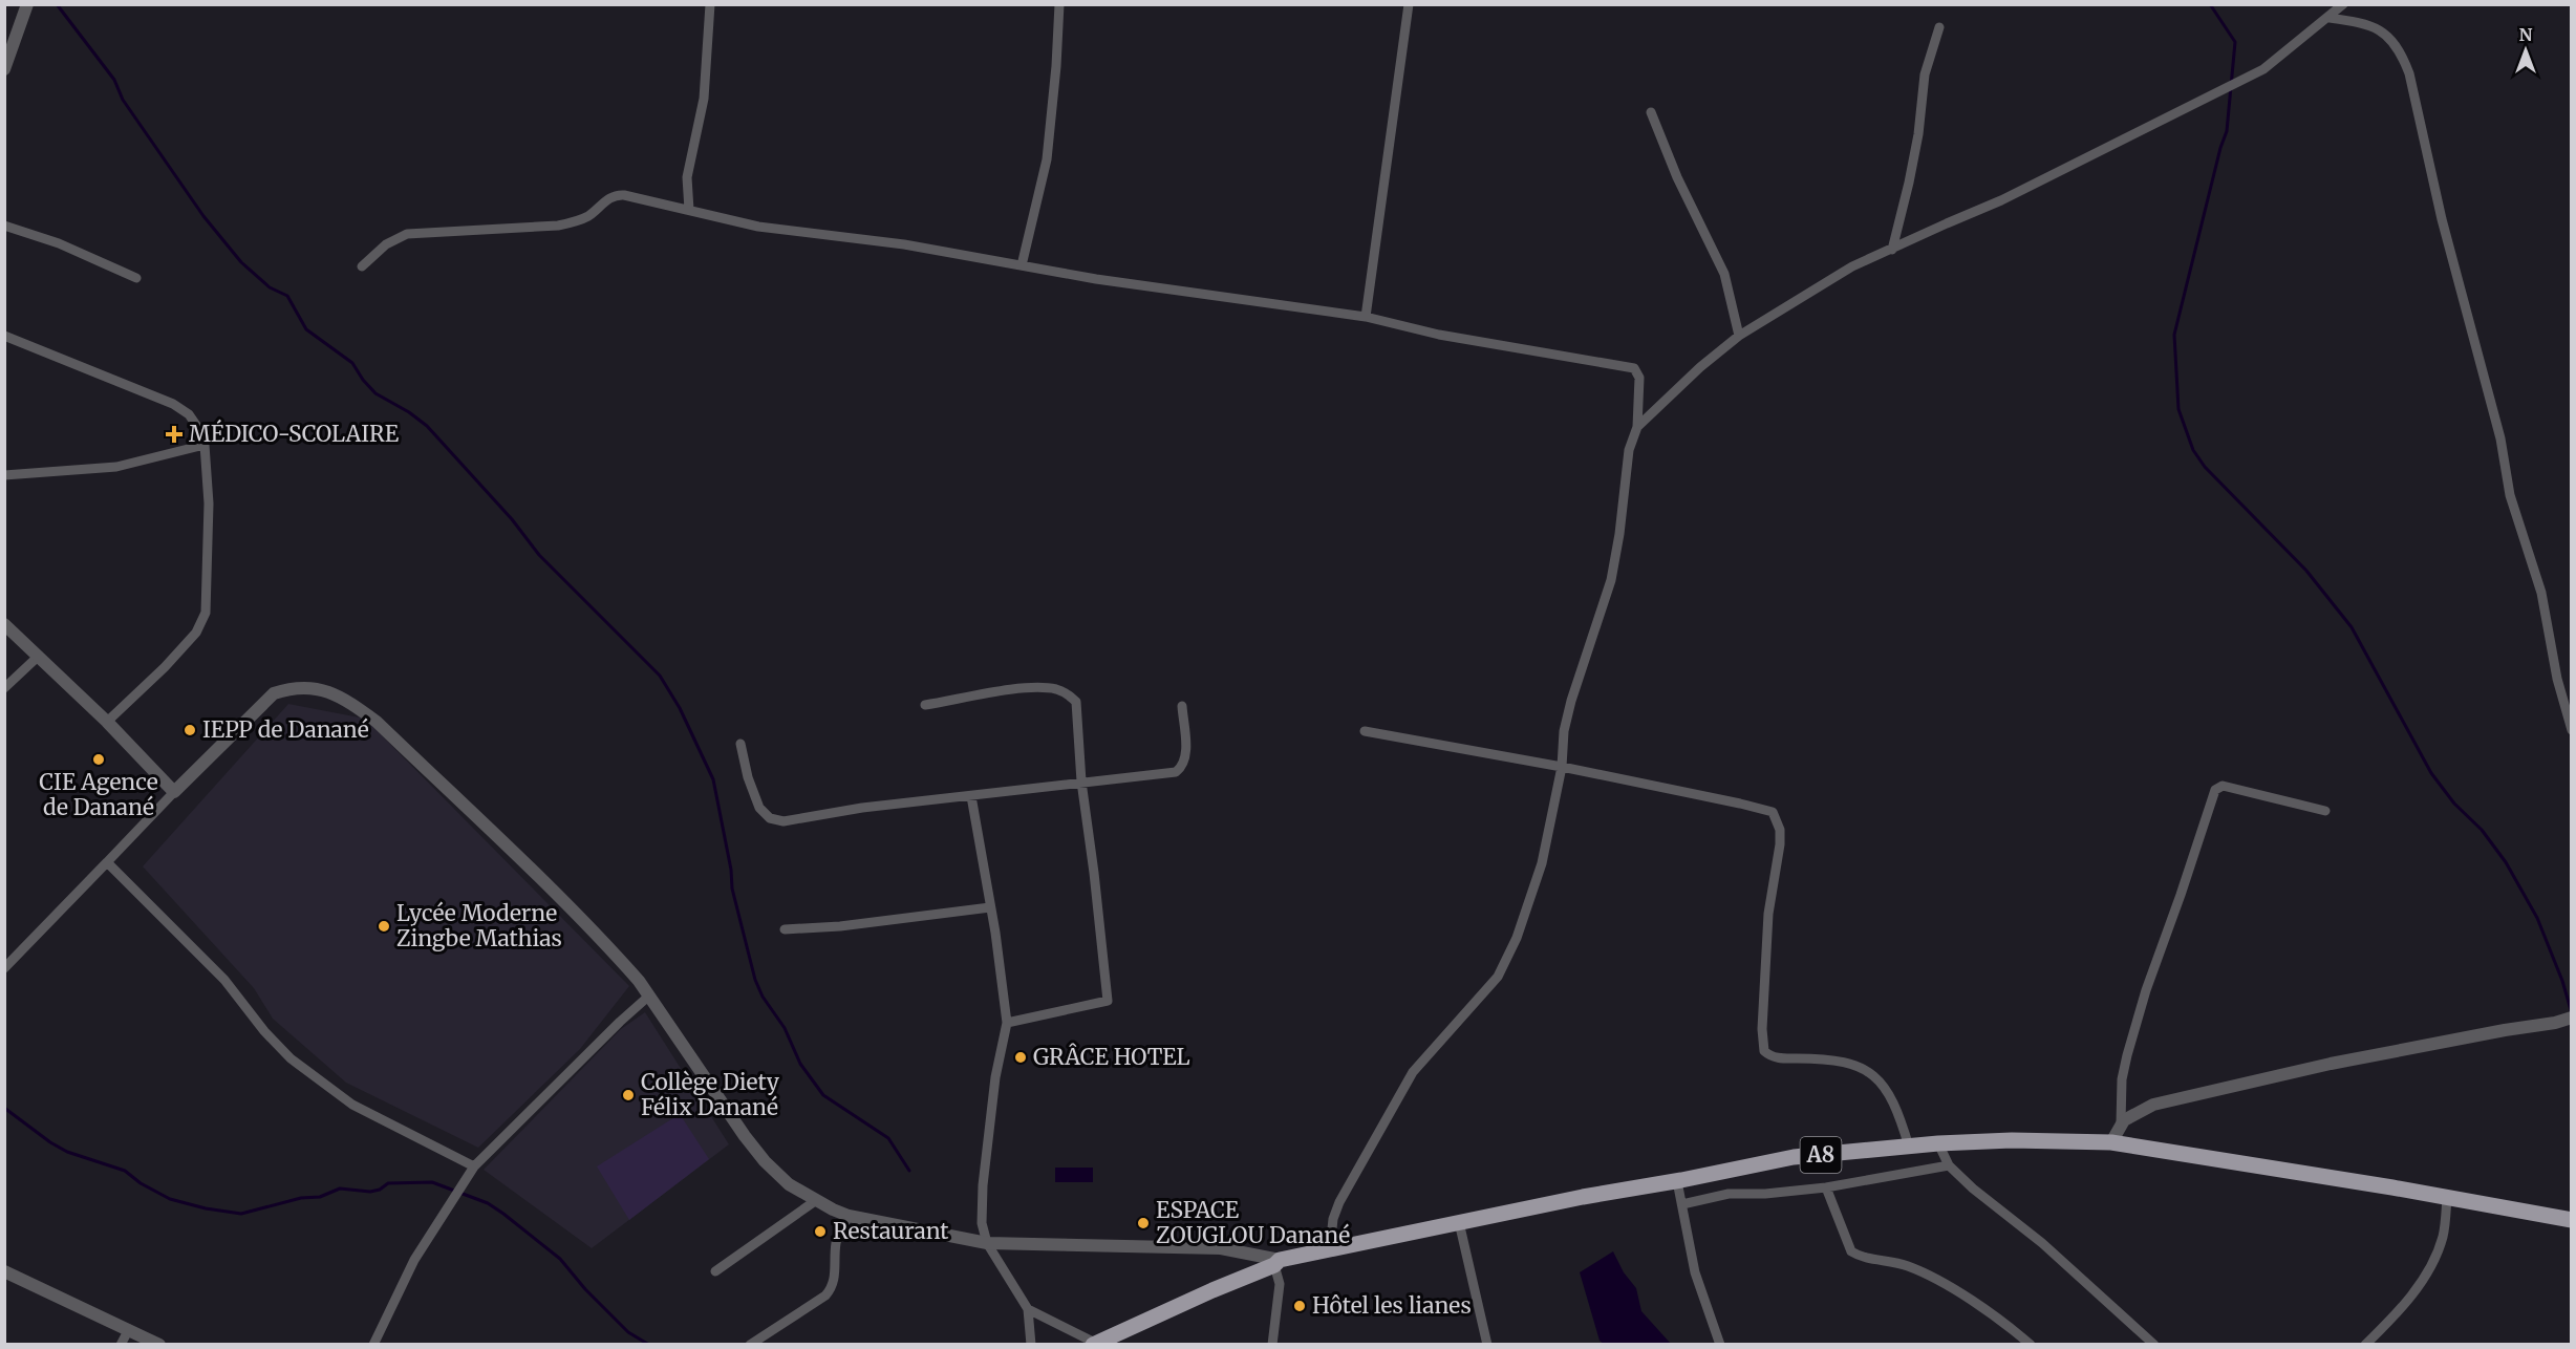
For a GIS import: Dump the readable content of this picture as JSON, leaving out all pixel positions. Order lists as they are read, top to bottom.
{
  "streets": {
    "main road": ["A8"]
  },
  "places": {
    "health": ["MÉDICO-SCOLAIRE"],
    "other": [
      "IEPP de Danané",
      "CIE Agence de Danané",
      "Lycée Moderne Zingbe Mathias",
      "GRÂCE HOTEL",
      "Collège Diety Félix Danané",
      "ESPACE ZOUGLOU Danané",
      "Restaurant",
      "Hôtel les lianes"
    ]
  },
  "north": "top"
}
